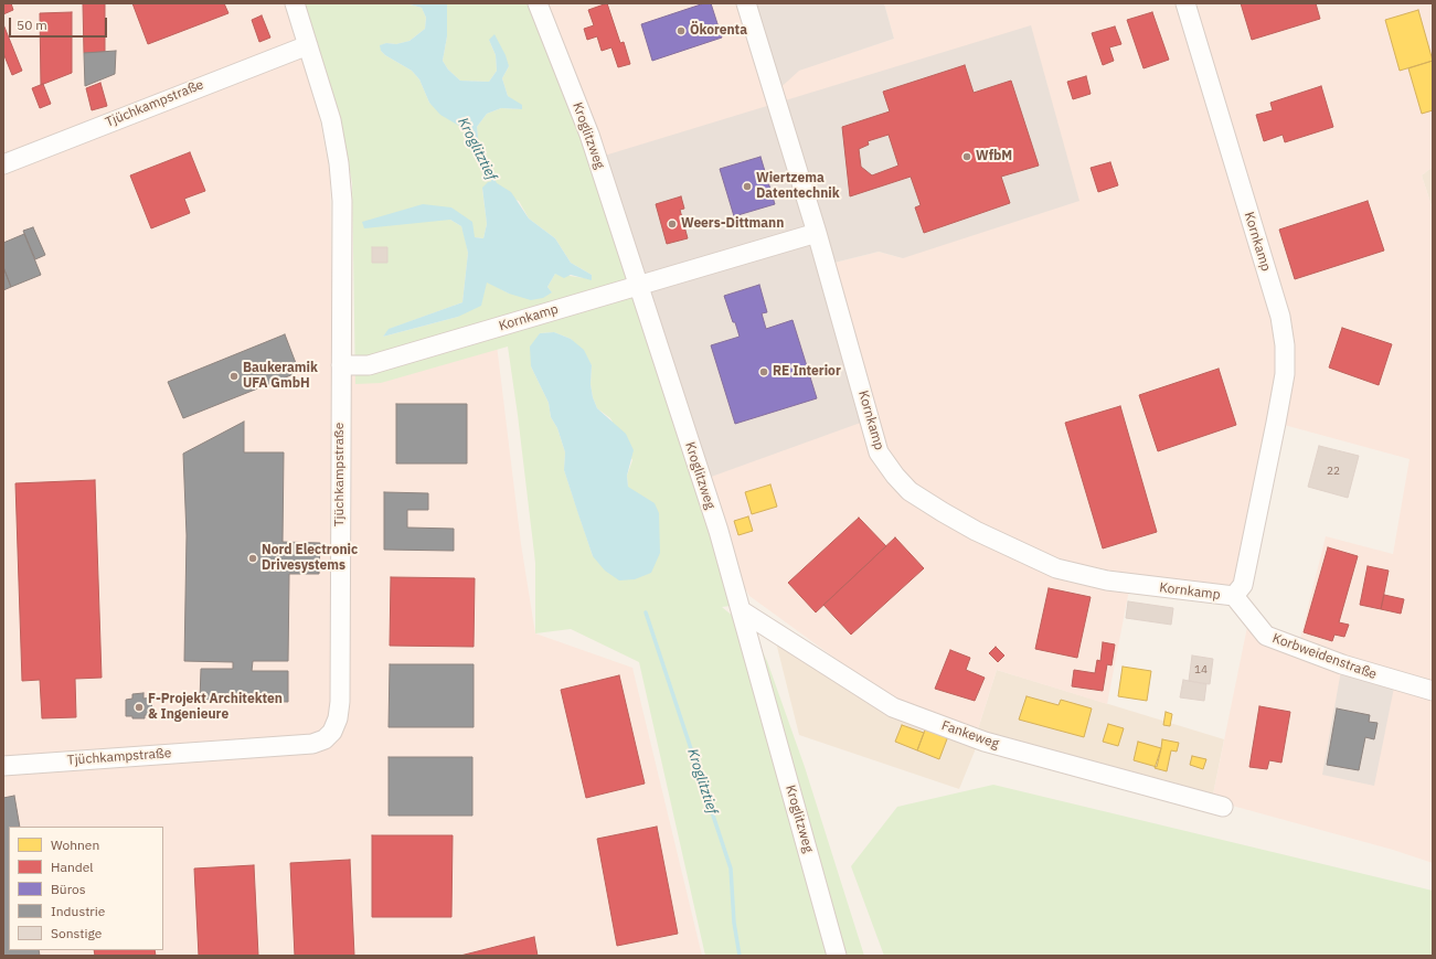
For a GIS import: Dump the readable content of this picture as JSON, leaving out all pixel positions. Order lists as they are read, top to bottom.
{
  "streets": {
    "street": [
      "Tjüchkampstraße",
      "Kroglitzweg",
      "Kornkamp",
      "Korbweidenstraße",
      "Fankeweg"
    ]
  },
  "crossings": [
    ["Tjüchkampstraße", "Kornkamp"],
    ["Kroglitzweg", "Kornkamp"],
    ["Kroglitzweg", "Fankeweg"],
    ["Kornkamp", "Korbweidenstraße"]
  ],
  "water": ["Kroglitztief"],
  "places": [
    "Ökorenta",
    "WfbM",
    "Wiertzema Datentechnik",
    "Weers-Dittmann",
    "RE Interior",
    "Baukeramik UFA GmbH",
    "Nord Electronic Drivesystems",
    "F-Projekt Architekten & Ingenieure"
  ],
  "house_numbers": ["22", "14"],
  "legend": [
    "Wohnen",
    "Handel",
    "Büros",
    "Industrie",
    "Sonstige"
  ],
  "scale_bar": "50 m"
}
